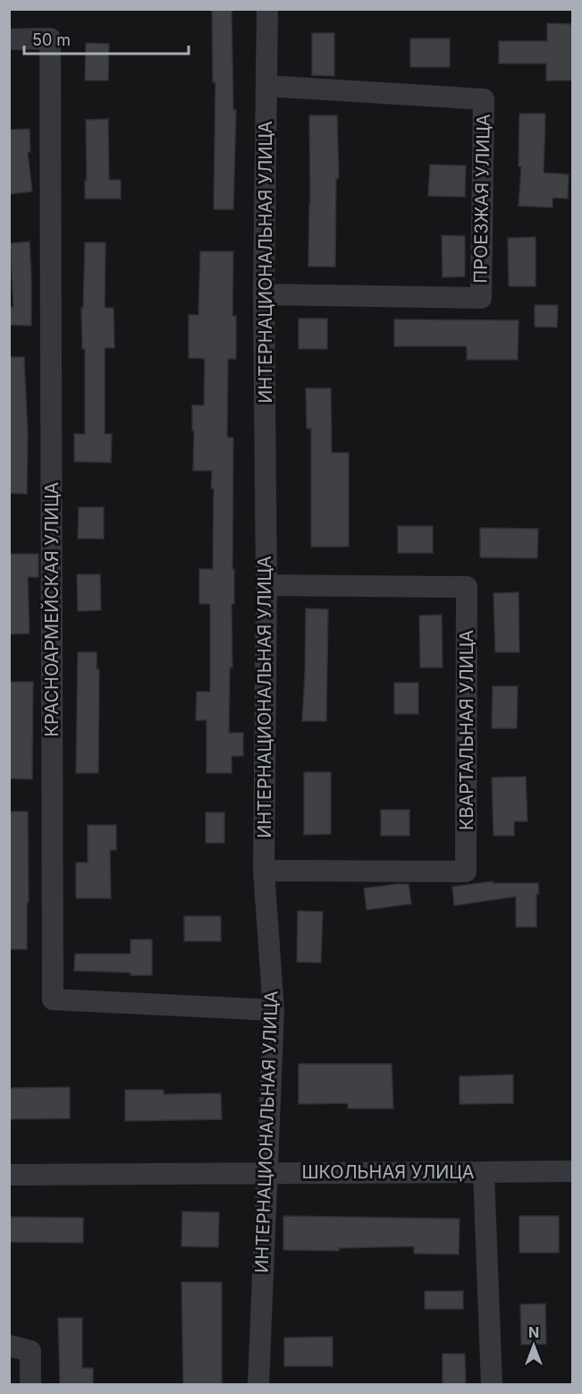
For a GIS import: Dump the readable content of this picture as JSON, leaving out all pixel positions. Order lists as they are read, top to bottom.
{
  "streets": {
    "street": [
      "ПРОЕЗЖАЯ УЛИЦА",
      "ИНТЕРНАЦИОНАЛЬНАЯ УЛИЦА",
      "КРАСНОАРМЕЙСКАЯ УЛИЦА",
      "КВАРТАЛЬНАЯ УЛИЦА",
      "ШКОЛЬНАЯ УЛИЦА"
    ]
  },
  "crossings": [
    ["ПРОЕЗЖАЯ УЛИЦА", "ИНТЕРНАЦИОНАЛЬНАЯ УЛИЦА"],
    ["ИНТЕРНАЦИОНАЛЬНАЯ УЛИЦА", "КРАСНОАРМЕЙСКАЯ УЛИЦА"],
    ["ИНТЕРНАЦИОНАЛЬНАЯ УЛИЦА", "КВАРТАЛЬНАЯ УЛИЦА"],
    ["ИНТЕРНАЦИОНАЛЬНАЯ УЛИЦА", "ШКОЛЬНАЯ УЛИЦА"]
  ],
  "scale_bar": "50 m",
  "north": "top"
}
